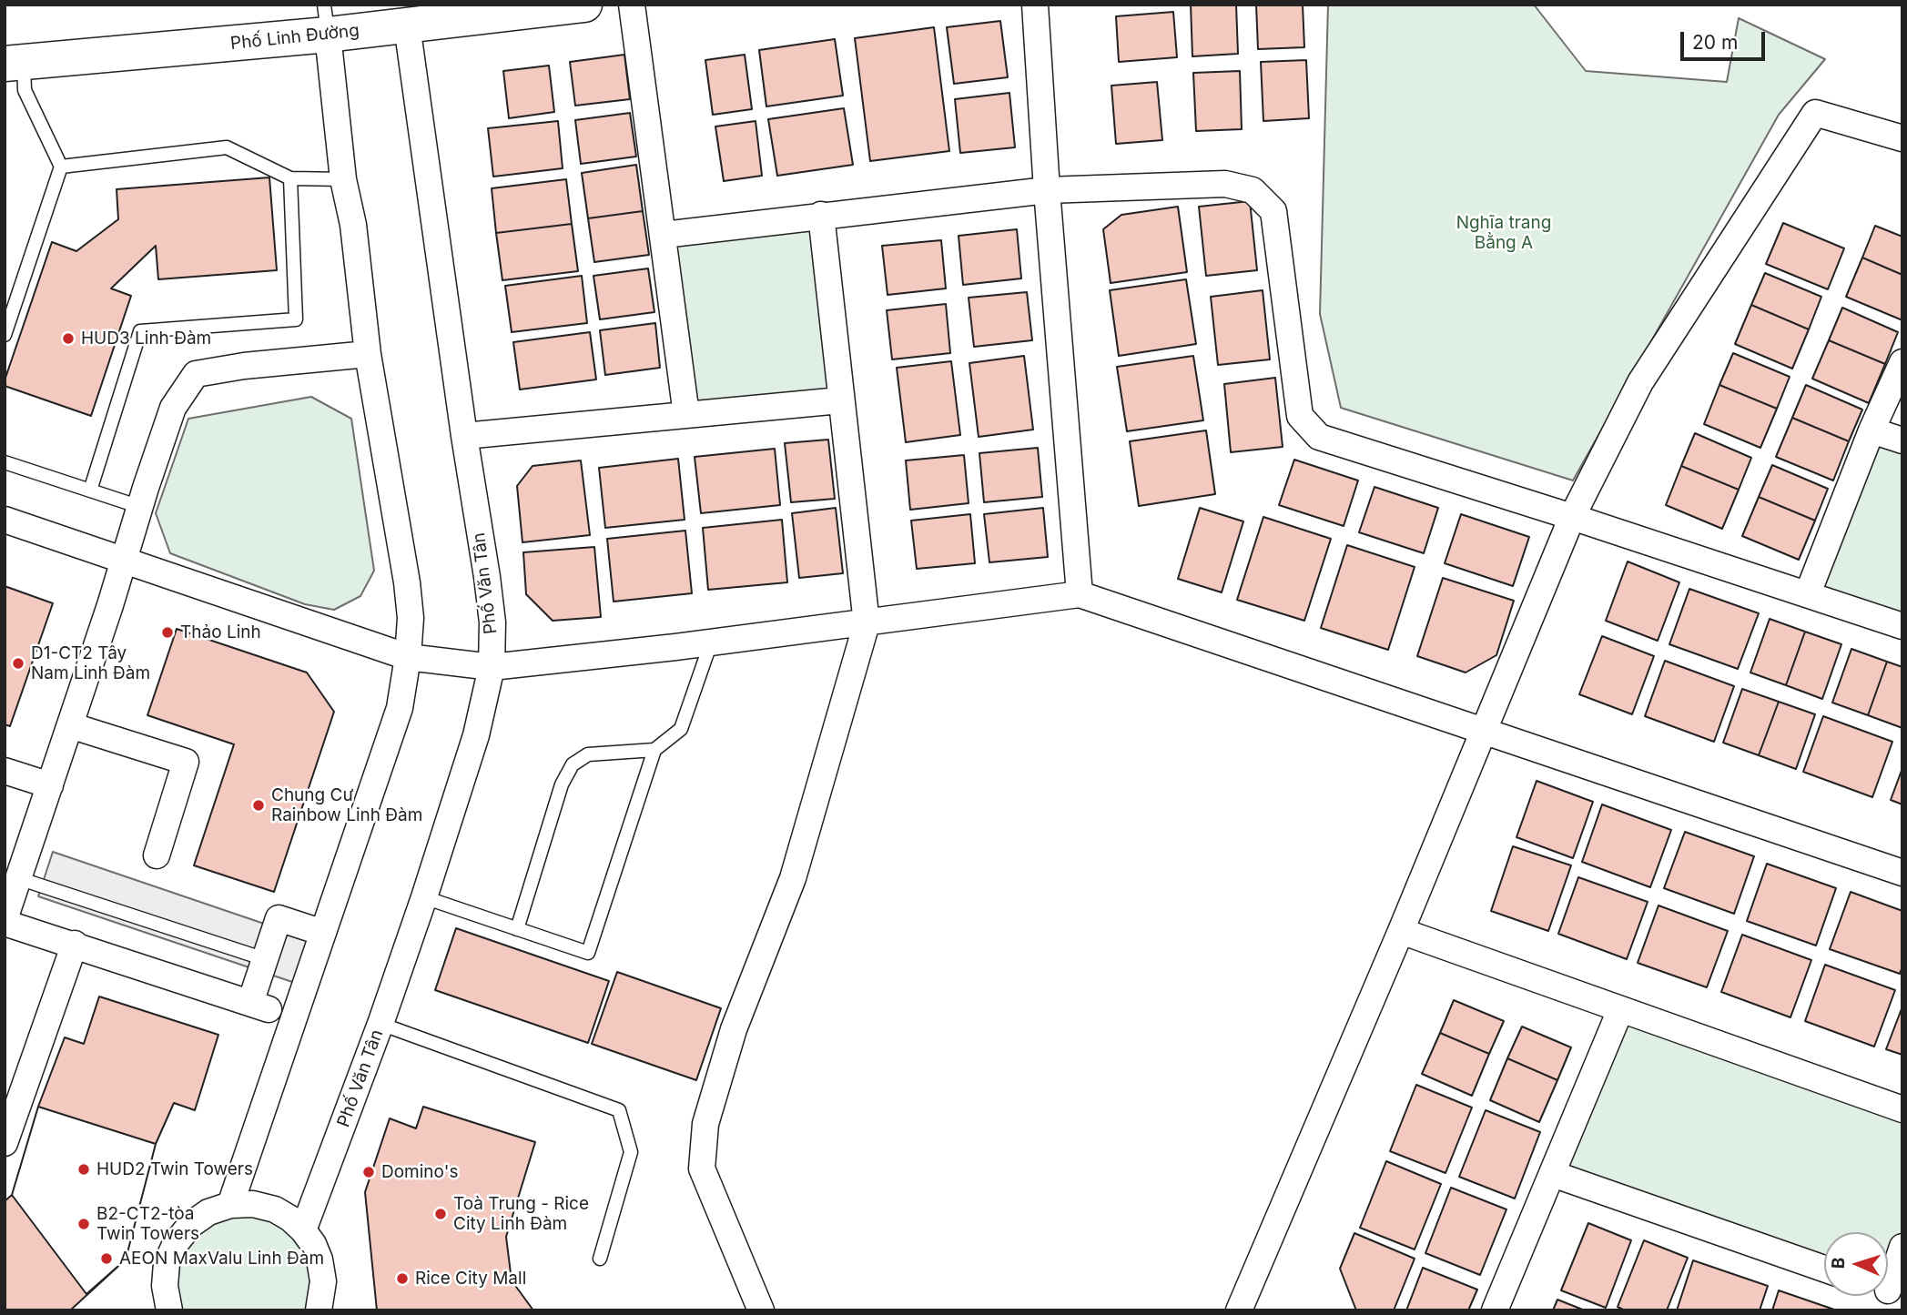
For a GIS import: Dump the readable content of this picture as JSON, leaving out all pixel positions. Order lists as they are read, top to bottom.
{
  "streets": {
    "street": ["Phố Linh Đường", "Phố Văn Tân"]
  },
  "crossings": [
    ["Phố Linh Đường", "Phố Văn Tân"]
  ],
  "parks": ["Nghĩa trang Bằng A"],
  "places": [
    "HUD3 Linh Đàm",
    "Thảo Linh",
    "D1-CT2 Tây Nam Linh Đàm",
    "Chung Cư Rainbow Linh Đàm",
    "HUD2 Twin Towers",
    "Domino's",
    "Toà Trung - Rice City Linh Đàm",
    "B2-CT2-tòa Twin Towers",
    "AEON MaxValu Linh Đàm",
    "Rice City Mall"
  ],
  "scale_bar": "20 m",
  "north": "left"
}
